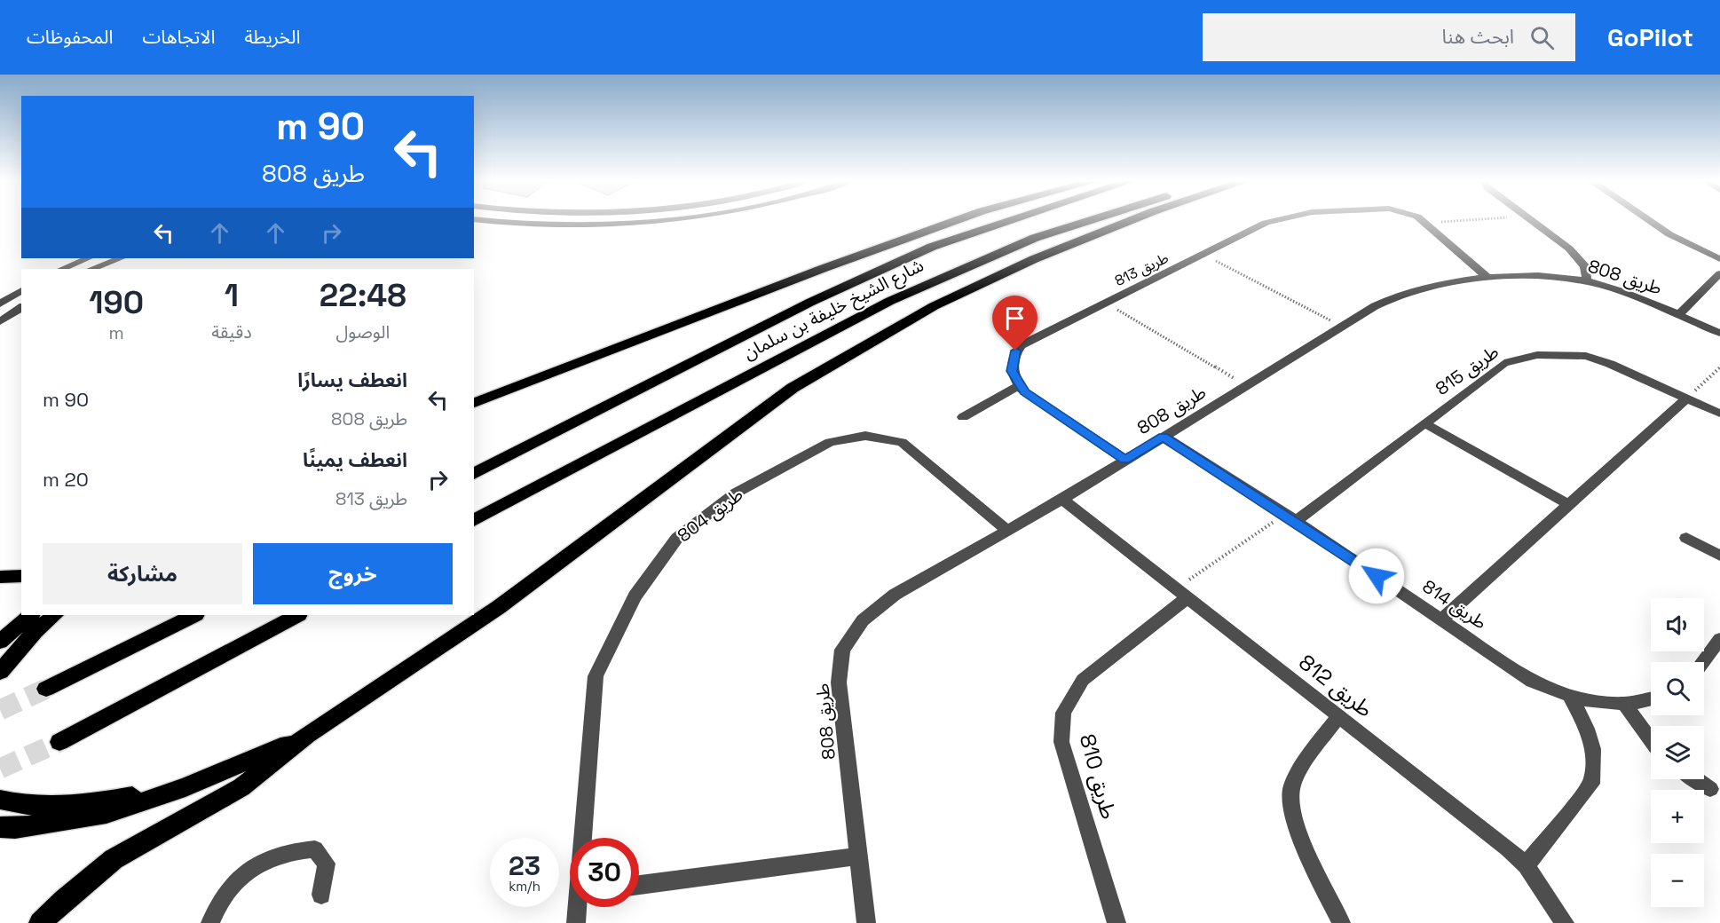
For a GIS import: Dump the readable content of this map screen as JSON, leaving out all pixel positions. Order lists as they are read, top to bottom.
{
  "streets": {
    "highway": ["شارع الشيخ خليفة بن سلمان"],
    "street": [
      "طريق 813",
      "طريق 808",
      "طريق 815",
      "طريق 804",
      "طريق 814",
      "طريق 812",
      "طريق 810"
    ]
  },
  "crossings": [
    ["طريق 813", "طريق 808"],
    ["طريق 808", "طريق 804"],
    ["طريق 808", "طريق 814"],
    ["طريق 808", "طريق 812"],
    ["طريق 815", "طريق 814"],
    ["طريق 812", "طريق 810"]
  ],
  "page": {
    "header": "GoPilot",
    "search": "ابحث هنا",
    "nav": ["الخريطة", "الاتجاهات", "المحفوظات"],
    "turn": ["90 m", "طريق 808"],
    "eta": [
      "22:48",
      "الوصول",
      "1",
      "دقيقة",
      "190",
      "m"
    ],
    "list": [
      {
        "name": "انعطف يسارًا",
        "note": "طريق 808",
        "value": "90 m"
      },
      {
        "name": "انعطف يمينًا",
        "note": "طريق 813",
        "value": "20 m"
      }
    ],
    "buttons": ["خروج", "مشاركة"],
    "map_buttons": ["+", "−"],
    "speed": "23 km/h",
    "limit": "30"
  }
}
